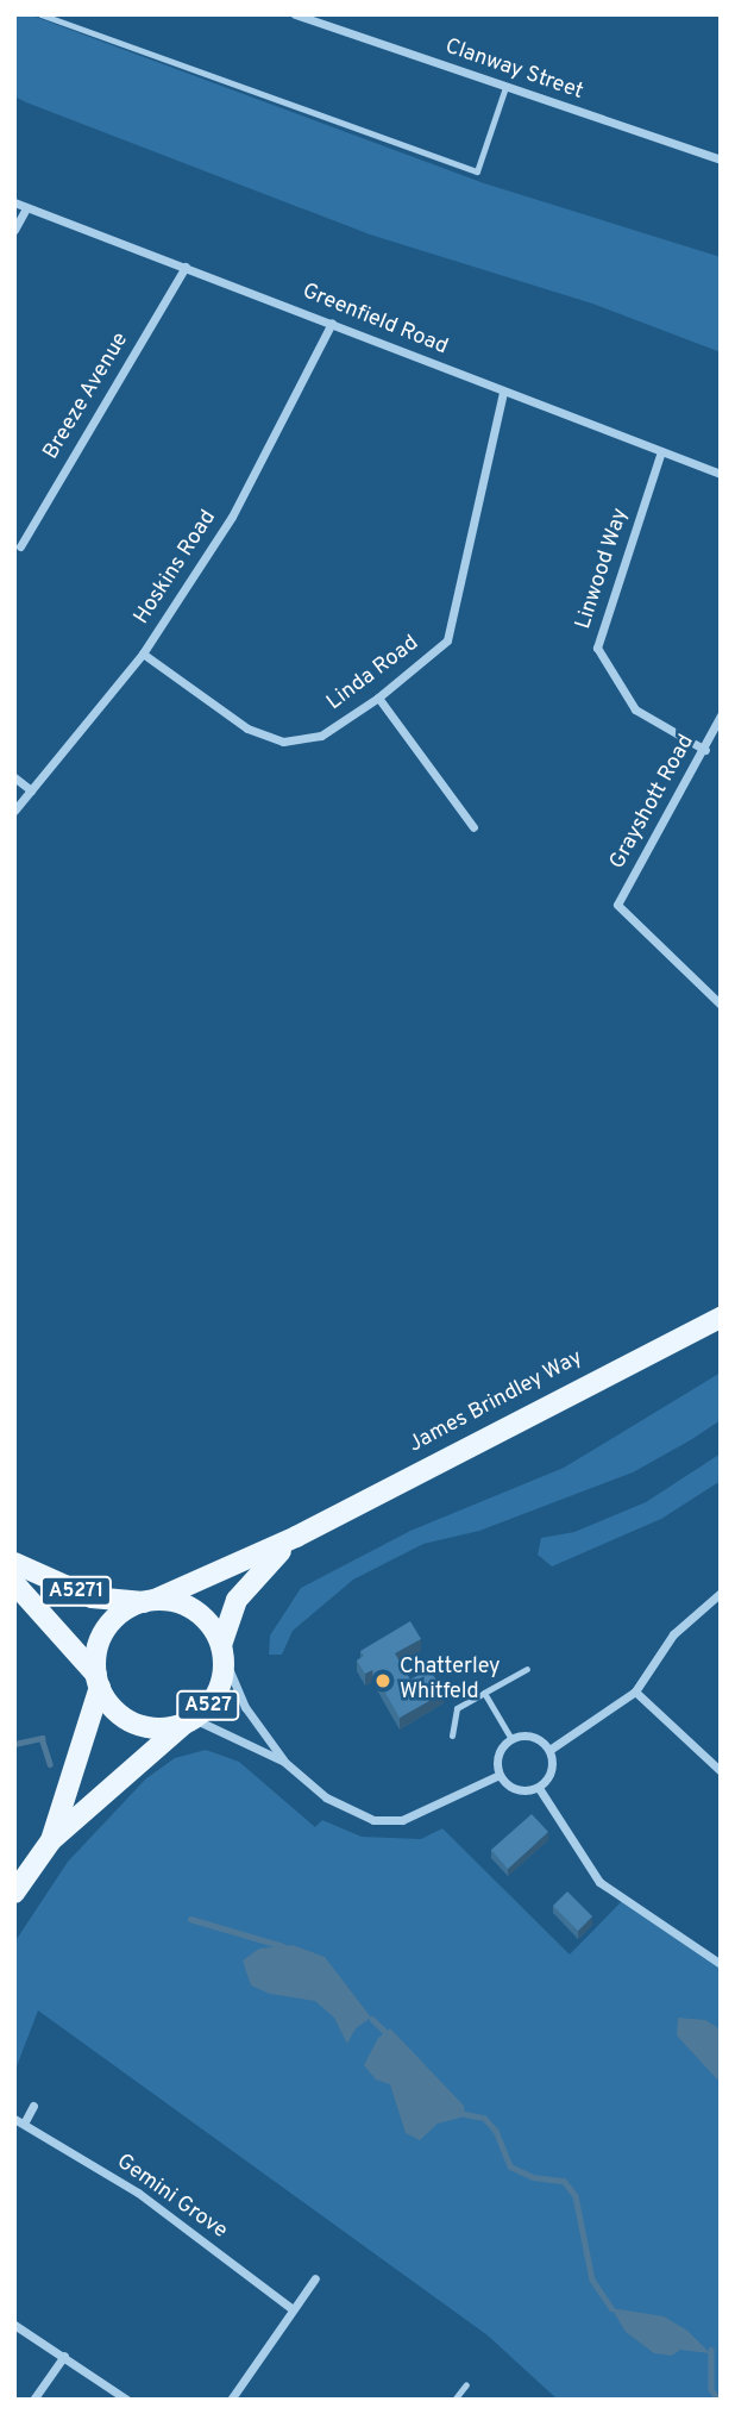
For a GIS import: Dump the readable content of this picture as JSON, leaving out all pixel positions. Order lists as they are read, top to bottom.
{
  "streets": {
    "main road": ["James Brindley Way", "A5271", "A527"],
    "street": [
      "Clanway Street",
      "Greenfield Road",
      "Breeze Avenue",
      "Hoskins Road",
      "Linwood Way",
      "Linda Road",
      "Grayshott Road",
      "Gemini Grove"
    ]
  },
  "crossings": [
    ["Greenfield Road", "Breeze Avenue"],
    ["Greenfield Road", "Hoskins Road"],
    ["Greenfield Road", "Linwood Way"],
    ["Greenfield Road", "Linda Road"],
    ["Hoskins Road", "Linda Road"],
    ["Linwood Way", "Grayshott Road"],
    ["James Brindley Way", "A5271"],
    ["James Brindley Way", "A527"],
    ["A5271", "A527"]
  ],
  "places": ["Chatterley Whitfeld"]
}
